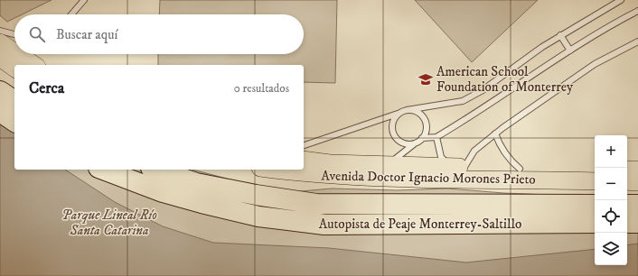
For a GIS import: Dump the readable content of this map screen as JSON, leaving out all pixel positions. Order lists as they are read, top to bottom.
{
  "streets": {
    "highway": ["Autopista de Peaje Monterrey-Saltillo"],
    "main road": ["Avenida Doctor Ignacio Morones Prieto"]
  },
  "parks": ["Parque Lineal Río Santa Catarina"],
  "places": {
    "school or university": ["American School Foundation of Monterrey"]
  },
  "page": {
    "search": "Buscar aquí",
    "heading": ["Cerca", "0 resultados"],
    "map_buttons": ["+", "−"]
  }
}
